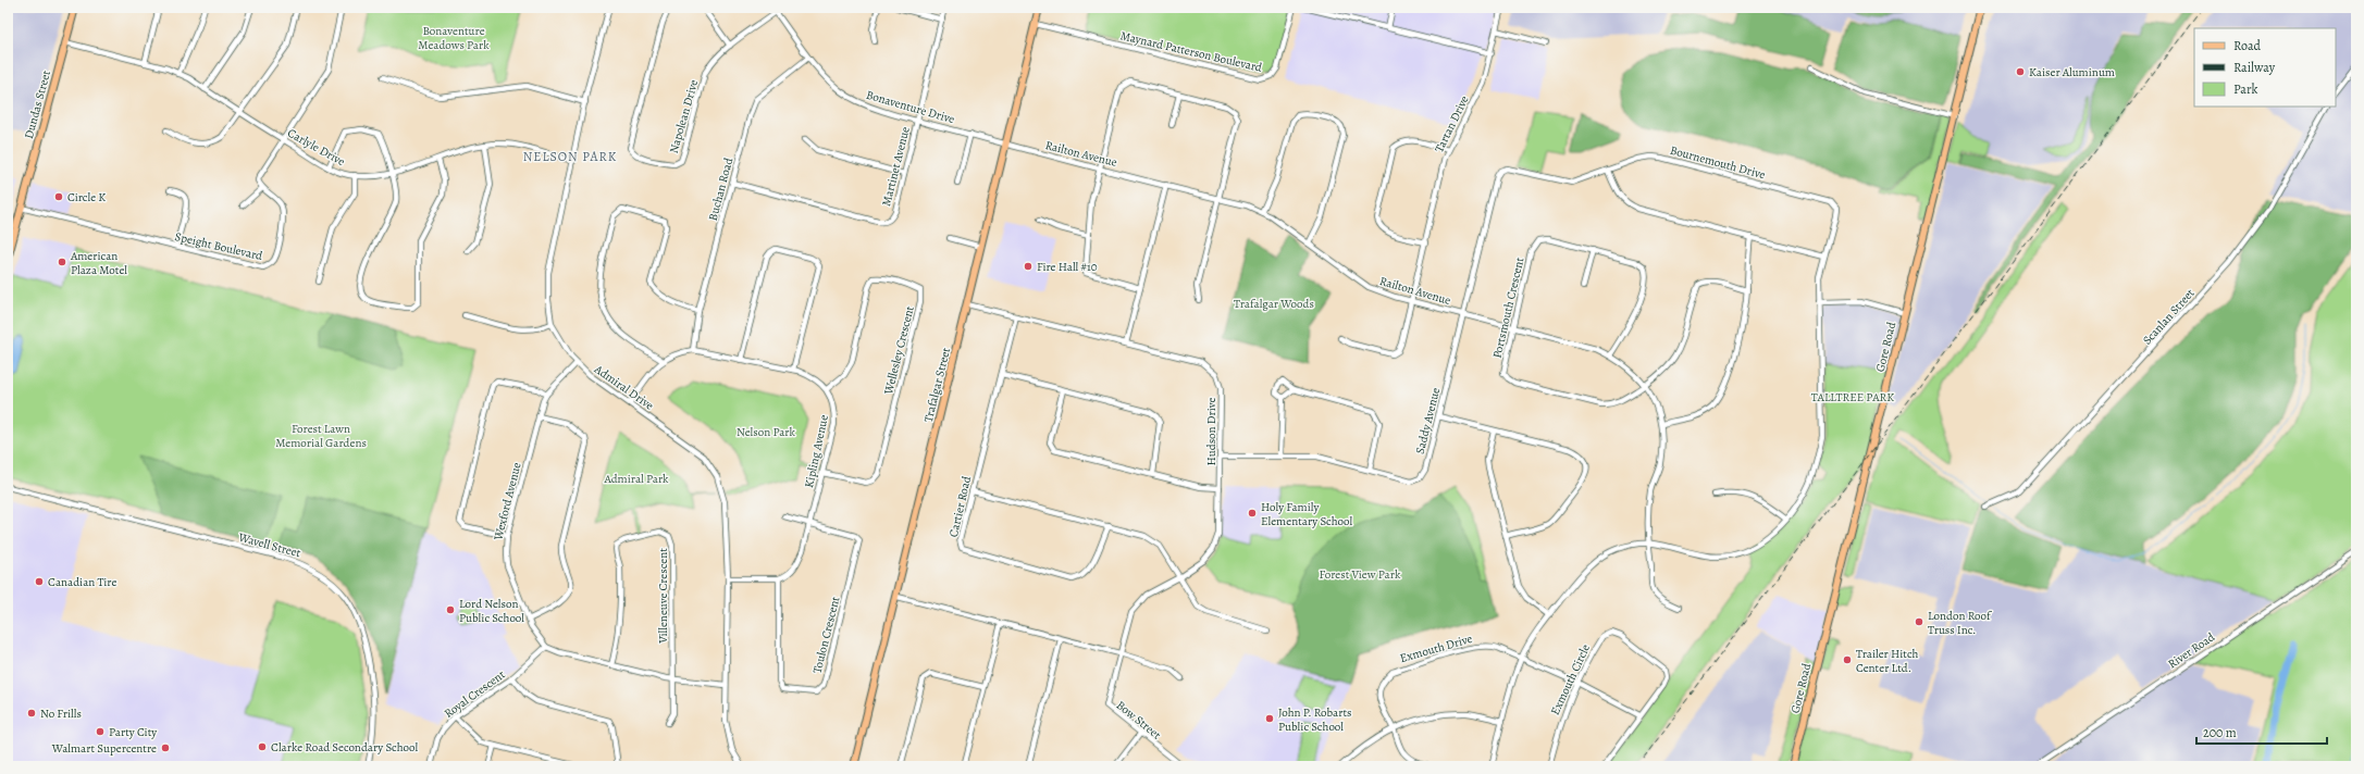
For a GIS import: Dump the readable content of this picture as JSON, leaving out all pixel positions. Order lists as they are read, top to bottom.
{
  "streets": {
    "main road": ["Dundas Street", "Gore Road", "Trafalgar Street"],
    "street": [
      "Maynard Patterson Boulevard",
      "Bonaventure Drive",
      "Napolean Drive",
      "Tartan Drive",
      "Carlyle Drive",
      "Railton Avenue",
      "Bournemouth Drive",
      "Martinet Avenue",
      "Buchan Road",
      "Speight Boulevard",
      "Portsmouth Crescent",
      "Scanlan Street",
      "Wellesley Crescent",
      "Admiral Drive",
      "Saddy Avenue",
      "Hudson Drive",
      "Kipling Avenue",
      "Wexford Avenue",
      "Cartier Road",
      "Wavell Street",
      "Villeneuve Crescent",
      "Toulon Crescent",
      "Exmouth Drive",
      "River Road",
      "Exmouth Circle",
      "Royal Crescent",
      "Bow Street"
    ]
  },
  "crossings": [
    ["Maynard Patterson Boulevard", "Trafalgar Street"],
    ["Dundas Street", "Carlyle Drive"],
    ["Dundas Street", "Speight Boulevard"],
    ["Bonaventure Drive", "Napolean Drive"],
    ["Bonaventure Drive", "Railton Avenue"],
    ["Bonaventure Drive", "Martinet Avenue"],
    ["Bonaventure Drive", "Buchan Road"],
    ["Bonaventure Drive", "Trafalgar Street"],
    ["Tartan Drive", "Railton Avenue"],
    ["Carlyle Drive", "Admiral Drive"],
    ["Railton Avenue", "Bournemouth Drive"],
    ["Railton Avenue", "Portsmouth Crescent"],
    ["Railton Avenue", "Trafalgar Street"],
    ["Railton Avenue", "Saddy Avenue"],
    ["Bournemouth Drive", "Saddy Avenue"],
    ["Bournemouth Drive", "Exmouth Drive"],
    ["Martinet Avenue", "Buchan Road"],
    ["Wellesley Crescent", "Kipling Avenue"],
    ["Trafalgar Street", "Hudson Drive"],
    ["Admiral Drive", "Wexford Avenue"],
    ["Saddy Avenue", "Hudson Drive"],
    ["Hudson Drive", "Cartier Road"],
    ["Hudson Drive", "Bow Street"],
    ["Kipling Avenue", "Toulon Crescent"],
    ["Wexford Avenue", "Villeneuve Crescent"],
    ["Wexford Avenue", "Royal Crescent"],
    ["Exmouth Drive", "Exmouth Circle"]
  ],
  "districts": ["NELSON PARK"],
  "parks": [
    "Bonaventure Meadows Park",
    "Trafalgar Woods",
    "TALLTREE PARK",
    "Forest Lawn Memorial Gardens",
    "Nelson Park",
    "Admiral Park",
    "Forest View Park"
  ],
  "places": [
    "Kaiser Aluminum",
    "Circle K",
    "American Plaza Motel",
    "Fire Hall #10",
    "Holy Family Elementary School",
    "Canadian Tire",
    "Lord Nelson Public School",
    "London Roof Truss Inc.",
    "Trailer Hitch Center Ltd.",
    "No Frills",
    "John P. Robarts Public School",
    "Party City",
    "Clarke Road Secondary School",
    "Walmart Supercentre"
  ],
  "legend": ["Road", "Railway", "Park"],
  "scale_bar": "200 m"
}
